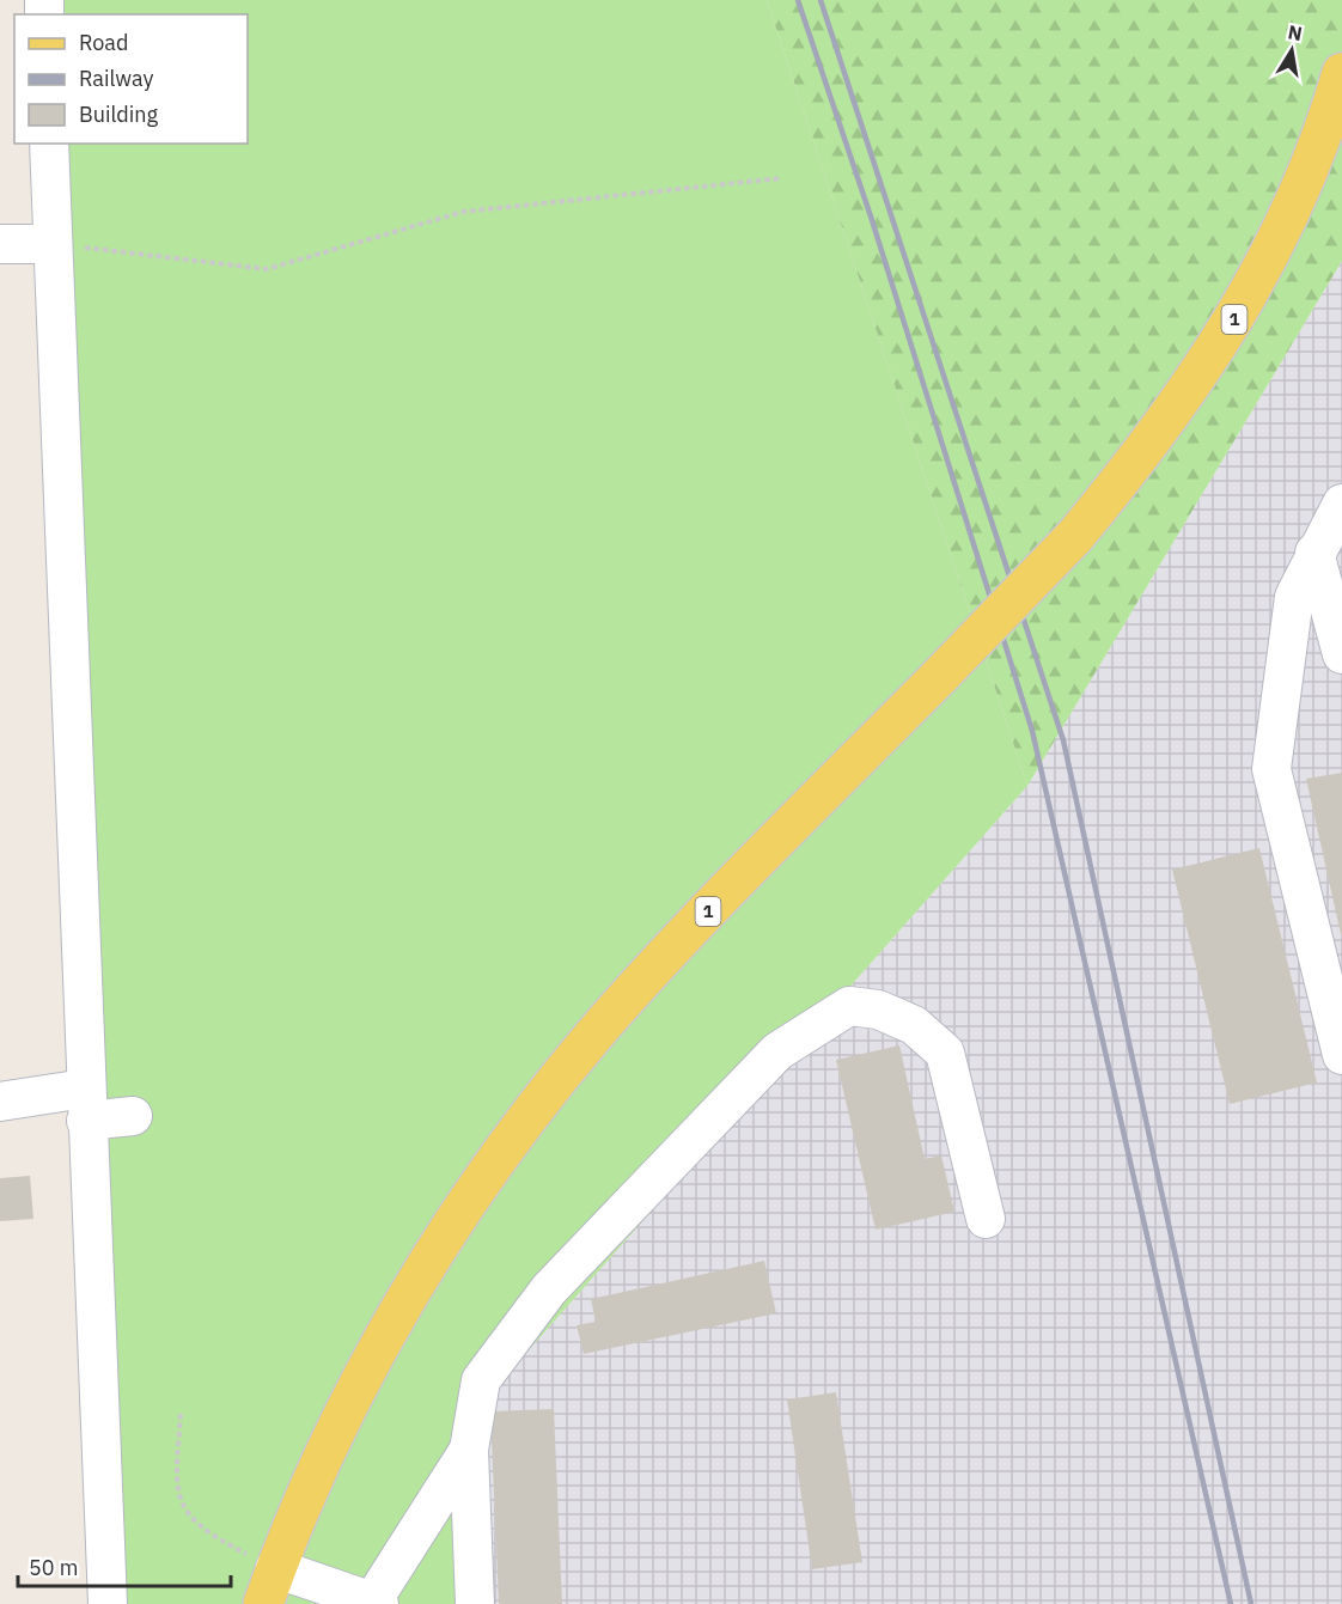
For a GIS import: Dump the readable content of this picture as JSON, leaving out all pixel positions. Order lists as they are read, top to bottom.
{
  "streets": {
    "main road": ["1"]
  },
  "legend": ["Road", "Railway", "Building"],
  "scale_bar": "50 m",
  "north": "top"
}
